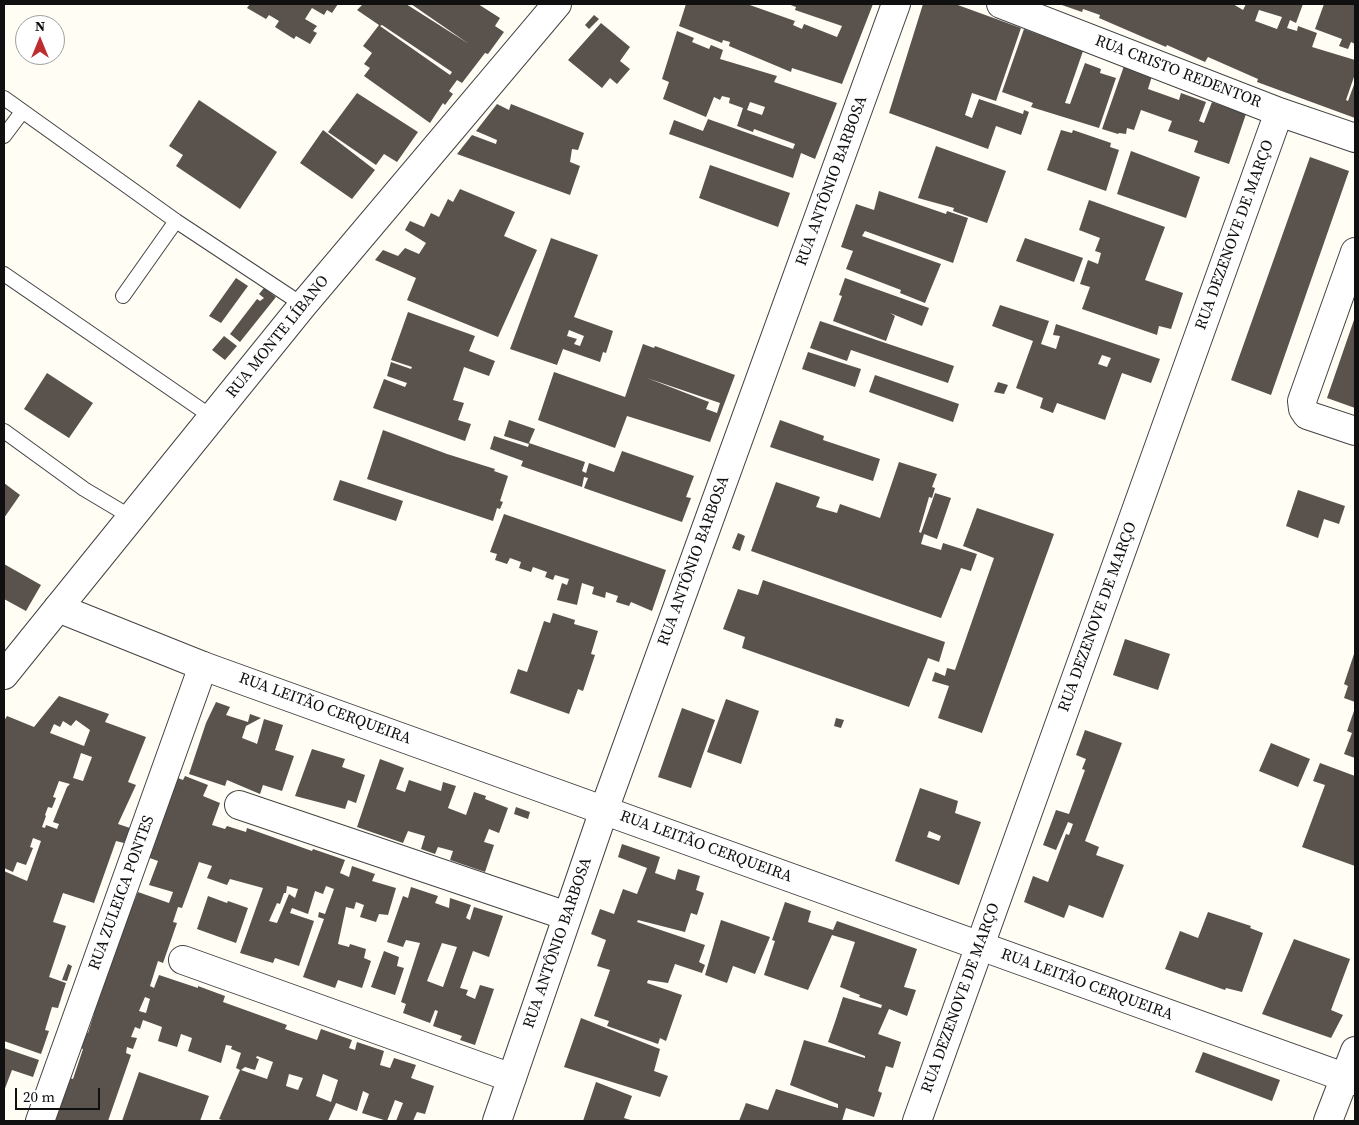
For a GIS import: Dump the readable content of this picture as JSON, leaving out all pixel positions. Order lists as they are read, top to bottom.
{
  "streets": {
    "street": [
      "RUA CRISTO REDENTOR",
      "RUA ANTÔNIO BARBOSA",
      "RUA DEZENOVE DE MARÇO",
      "RUA MONTE LÍBANO",
      "RUA LEITÃO CERQUEIRA",
      "RUA ZULEICA PONTES"
    ]
  },
  "crossings": [
    ["RUA CRISTO REDENTOR", "RUA DEZENOVE DE MARÇO"],
    ["RUA ANTÔNIO BARBOSA", "RUA LEITÃO CERQUEIRA"],
    ["RUA DEZENOVE DE MARÇO", "RUA LEITÃO CERQUEIRA"],
    ["RUA MONTE LÍBANO", "RUA LEITÃO CERQUEIRA"],
    ["RUA LEITÃO CERQUEIRA", "RUA ZULEICA PONTES"]
  ],
  "scale_bar": "20 m",
  "north": "top"
}
